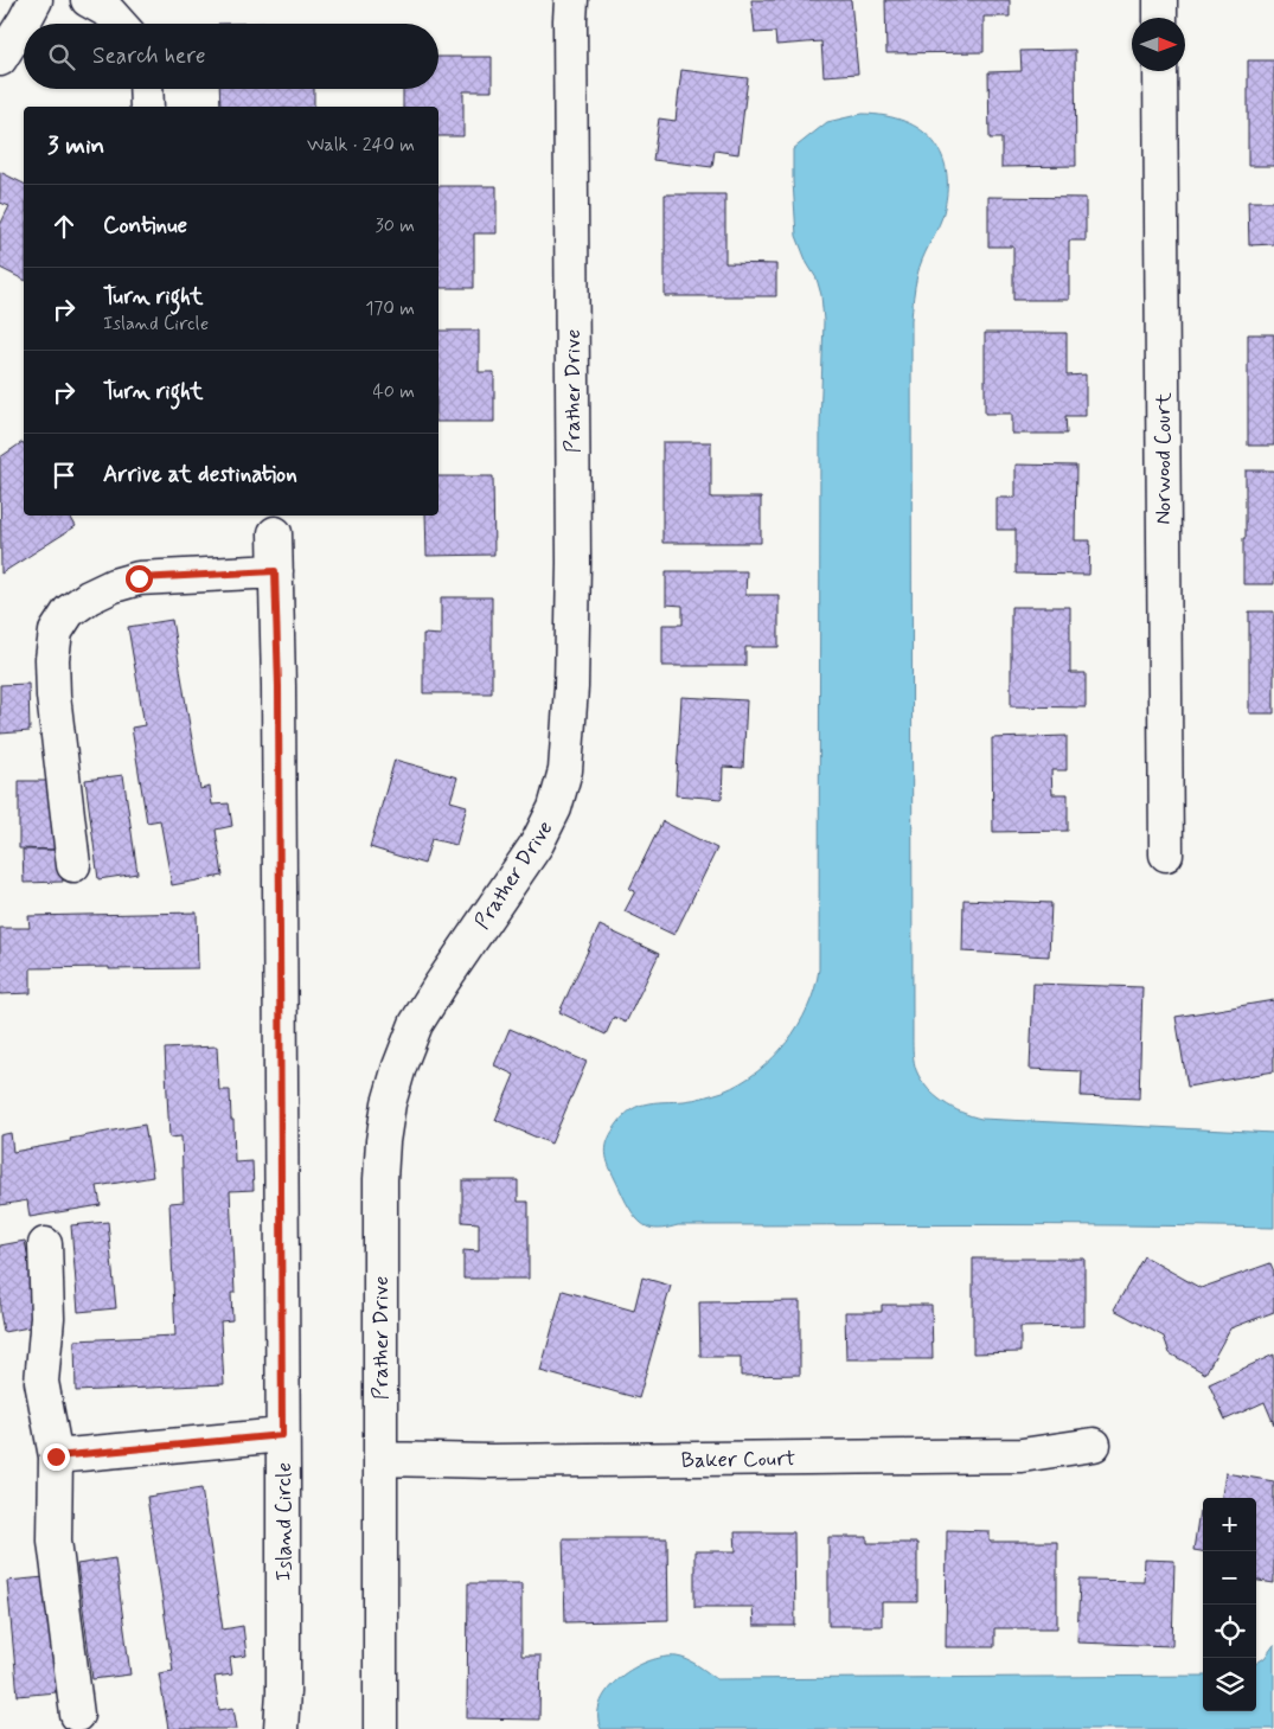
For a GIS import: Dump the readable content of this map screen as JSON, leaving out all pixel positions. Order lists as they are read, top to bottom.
{
  "streets": {
    "street": [
      "Prather Drive",
      "Norwood Court",
      "Baker Court",
      "Island Circle"
    ]
  },
  "crossings": [
    ["Prather Drive", "Baker Court"]
  ],
  "north": "right",
  "page": {
    "search": "Search here",
    "heading": ["3 min", "Walk · 240 m"],
    "list": [
      ["Continue", "30 m"],
      ["Turn right", "Island Circle", "170 m"],
      ["Turn right", "40 m"],
      "Arrive at destination"
    ],
    "map_buttons": ["+", "−"]
  }
}
